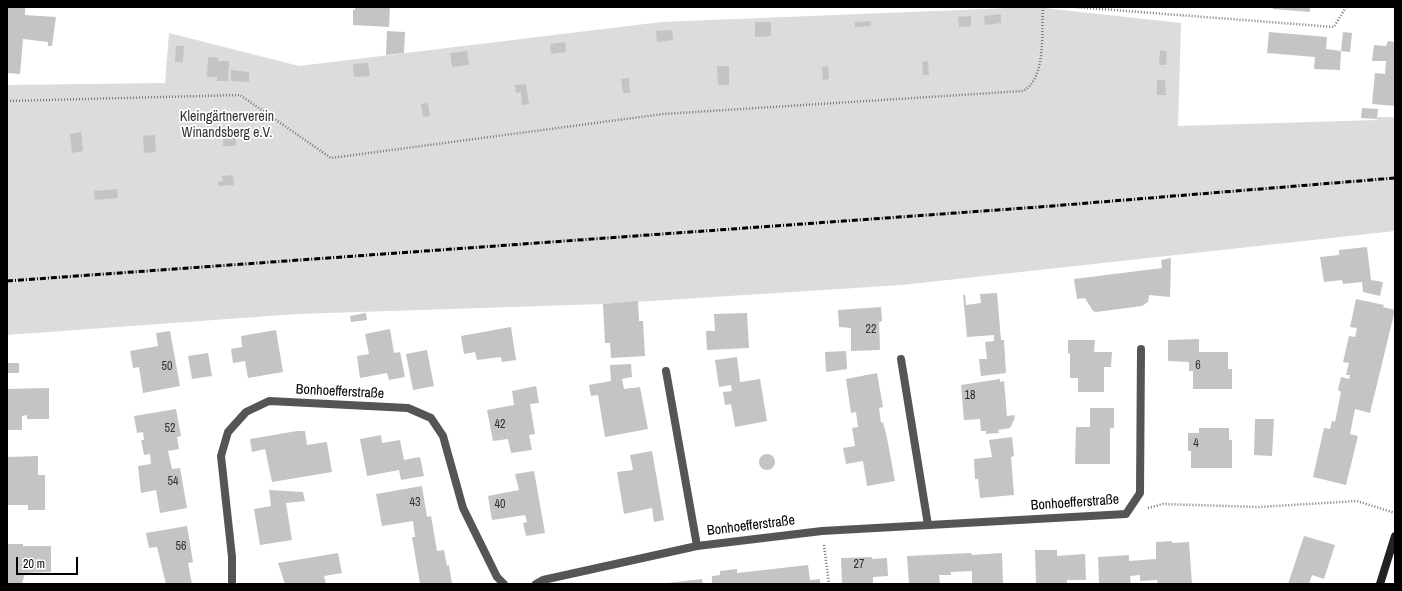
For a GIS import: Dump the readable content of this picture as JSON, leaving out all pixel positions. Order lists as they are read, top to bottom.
{
  "streets": {
    "street": ["Bonhoefferstraße"]
  },
  "parks": ["Kleingärtnerverein Winandsberg e.V."],
  "house_numbers": [
    "22",
    "6",
    "50",
    "18",
    "42",
    "52",
    "4",
    "54",
    "43",
    "40",
    "56",
    "27"
  ],
  "scale_bar": "20 m"
}
